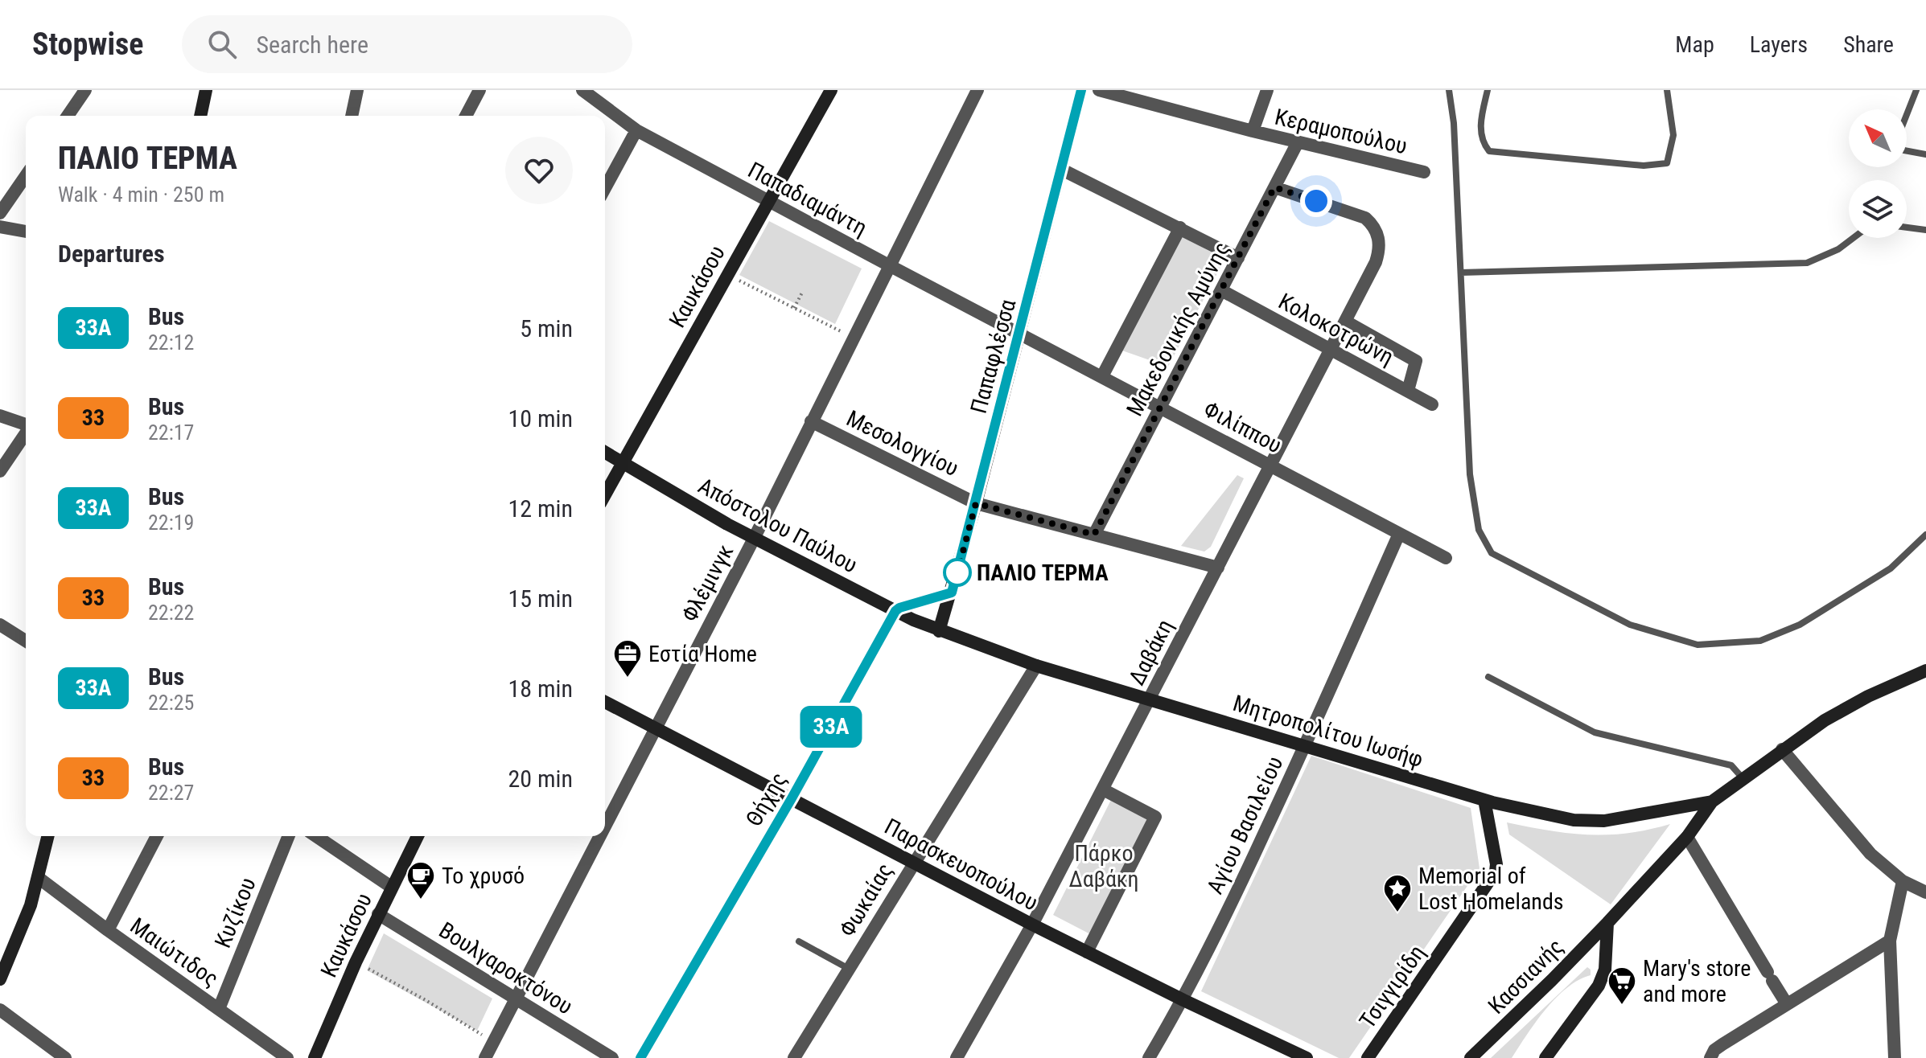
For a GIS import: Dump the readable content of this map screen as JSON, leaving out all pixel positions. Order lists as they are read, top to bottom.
{
  "streets": {
    "main road": [
      "Καυκάσου",
      "Παπαφλέσσα",
      "Απόστολου Παύλου",
      "Μητροπολίτου Ιωσήφ",
      "Θήχης",
      "Παρασκευοπούλου",
      "Κασσιανής",
      "Τσιγγιρίδη"
    ],
    "street": [
      "Κεραμοπούλου",
      "Παπαδιαμάντη",
      "Μακεδονικής Αμύνης",
      "Κολοκοτρώνη",
      "Φιλίππου",
      "Μεσολογγίου",
      "Φλέμινγκ",
      "Δαβάκη",
      "Αγίου Βασιλείου",
      "Φωκαίας",
      "Κυζίκου",
      "Μαιώτιδος",
      "Βουλγαροκτόνου"
    ]
  },
  "crossings": [
    ["Κεραμοπούλου", "Μακεδονικής Αμύνης"],
    ["Παπαδιαμάντη", "Καυκάσου"],
    ["Παπαδιαμάντη", "Παπαφλέσσα"],
    ["Παπαδιαμάντη", "Φιλίππου"],
    ["Παπαδιαμάντη", "Φλέμινγκ"],
    ["Καυκάσου", "Απόστολου Παύλου"],
    ["Καυκάσου", "Βουλγαροκτόνου"],
    ["Μακεδονικής Αμύνης", "Κολοκοτρώνη"],
    ["Μακεδονικής Αμύνης", "Φιλίππου"],
    ["Μακεδονικής Αμύνης", "Μεσολογγίου"],
    ["Μακεδονικής Αμύνης", "Δαβάκη"],
    ["Κολοκοτρώνη", "Δαβάκη"],
    ["Παπαφλέσσα", "Φιλίππου"],
    ["Παπαφλέσσα", "Μεσολογγίου"],
    ["Παπαφλέσσα", "Απόστολου Παύλου"],
    ["Παπαφλέσσα", "Μητροπολίτου Ιωσήφ"],
    ["Φιλίππου", "Δαβάκη"],
    ["Φιλίππου", "Αγίου Βασιλείου"],
    ["Μεσολογγίου", "Φλέμινγκ"],
    ["Μεσολογγίου", "Δαβάκη"],
    ["Απόστολου Παύλου", "Φλέμινγκ"],
    ["Απόστολου Παύλου", "Μητροπολίτου Ιωσήφ"],
    ["Απόστολου Παύλου", "Θήχης"],
    ["Φλέμινγκ", "Παρασκευοπούλου"],
    ["Φλέμινγκ", "Βουλγαροκτόνου"],
    ["Δαβάκη", "Μητροπολίτου Ιωσήφ"],
    ["Δαβάκη", "Παρασκευοπούλου"],
    ["Μητροπολίτου Ιωσήφ", "Αγίου Βασιλείου"],
    ["Μητροπολίτου Ιωσήφ", "Φωκαίας"],
    ["Μητροπολίτου Ιωσήφ", "Κασσιανής"],
    ["Μητροπολίτου Ιωσήφ", "Τσιγγιρίδη"],
    ["Θήχης", "Παρασκευοπούλου"],
    ["Αγίου Βασιλείου", "Παρασκευοπούλου"],
    ["Παρασκευοπούλου", "Φωκαίας"],
    ["Κυζίκου", "Μαιώτιδος"]
  ],
  "parks": ["Πάρκο Δαβάκη"],
  "places": {
    "other": ["ΠΑΛΙΟ ΤΕΡΜΑ"],
    "office": ["Εστία Home"],
    "cafe": ["Το χρυσό"],
    "place": ["Memorial of Lost Homelands"],
    "supermarket": ["Mary's store and more"]
  },
  "lines": ["bus line 33A"],
  "north": "top left",
  "page": {
    "header": "Stopwise",
    "search": "Search here",
    "nav": ["Map", "Layers", "Share"],
    "on_map": "33A",
    "heading": [
      ["ΠΑΛΙΟ ΤΕΡΜΑ", "Walk · 4 min · 250 m"],
      "Departures"
    ],
    "list": [
      {
        "mark": "33A",
        "name": "Bus",
        "note": "22:12",
        "value": "5 min"
      },
      {
        "mark": "33",
        "name": "Bus",
        "note": "22:17",
        "value": "10 min"
      },
      {
        "mark": "33A",
        "name": "Bus",
        "note": "22:19",
        "value": "12 min"
      },
      {
        "mark": "33",
        "name": "Bus",
        "note": "22:22",
        "value": "15 min"
      },
      {
        "mark": "33A",
        "name": "Bus",
        "note": "22:25",
        "value": "18 min"
      },
      {
        "mark": "33",
        "name": "Bus",
        "note": "22:27",
        "value": "20 min"
      }
    ]
  }
}
